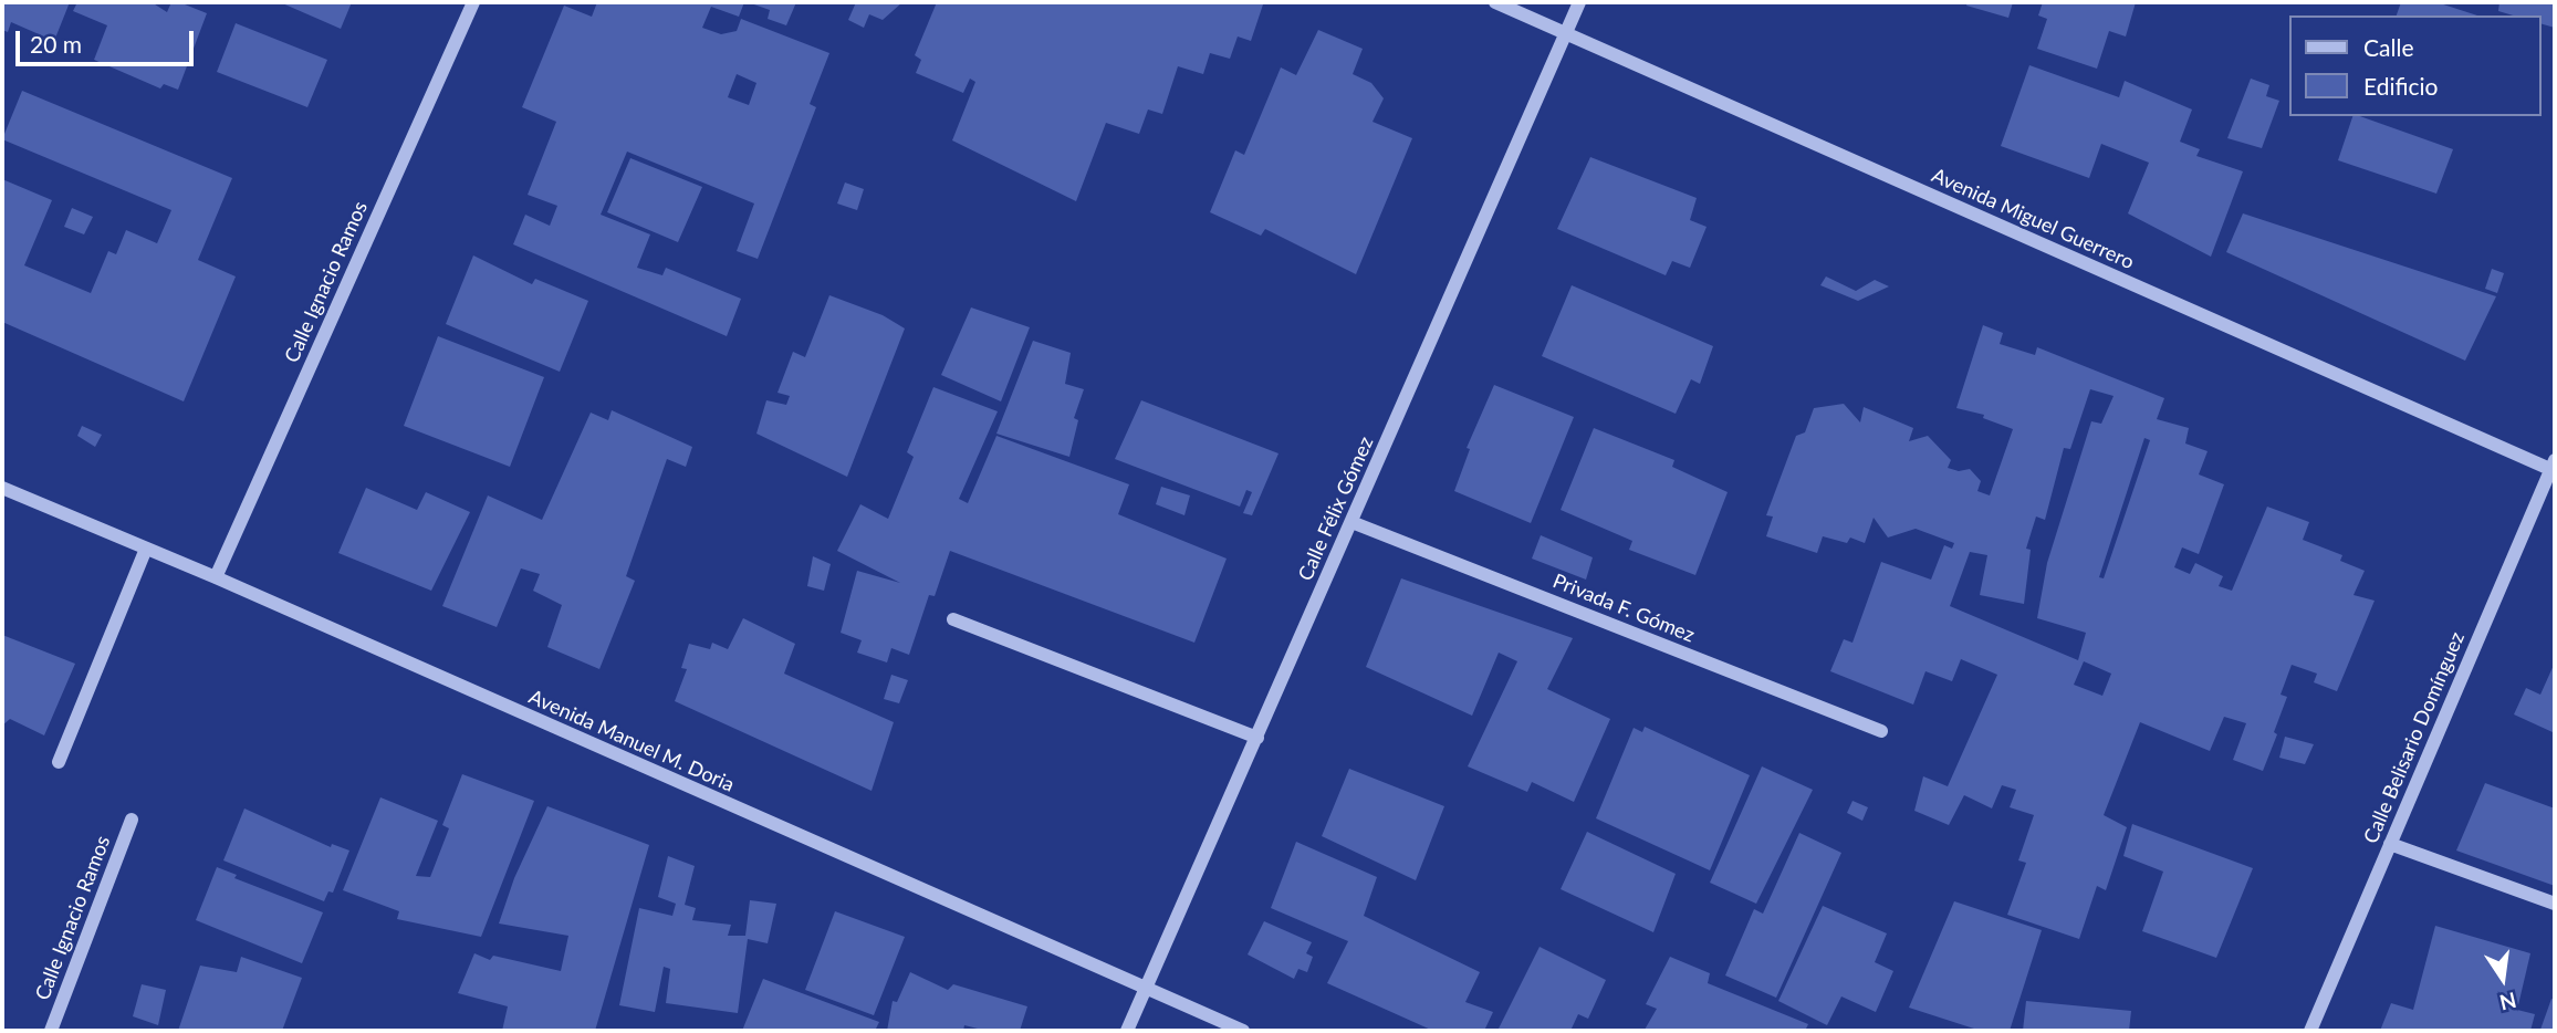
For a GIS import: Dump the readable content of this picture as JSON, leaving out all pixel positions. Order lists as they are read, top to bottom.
{
  "streets": {
    "street": [
      "Avenida Miguel Guerrero",
      "Calle Ignacio Ramos",
      "Calle Félix Gómez",
      "Privada F. Gómez",
      "Calle Belisario Domínguez",
      "Avenida Manuel M. Doria"
    ]
  },
  "crossings": [
    ["Avenida Miguel Guerrero", "Calle Félix Gómez"],
    ["Avenida Miguel Guerrero", "Calle Belisario Domínguez"],
    ["Calle Ignacio Ramos", "Avenida Manuel M. Doria"],
    ["Calle Félix Gómez", "Privada F. Gómez"],
    ["Calle Félix Gómez", "Avenida Manuel M. Doria"]
  ],
  "legend": ["Calle", "Edificio"],
  "scale_bar": "20 m",
  "north": "bottom"
}
